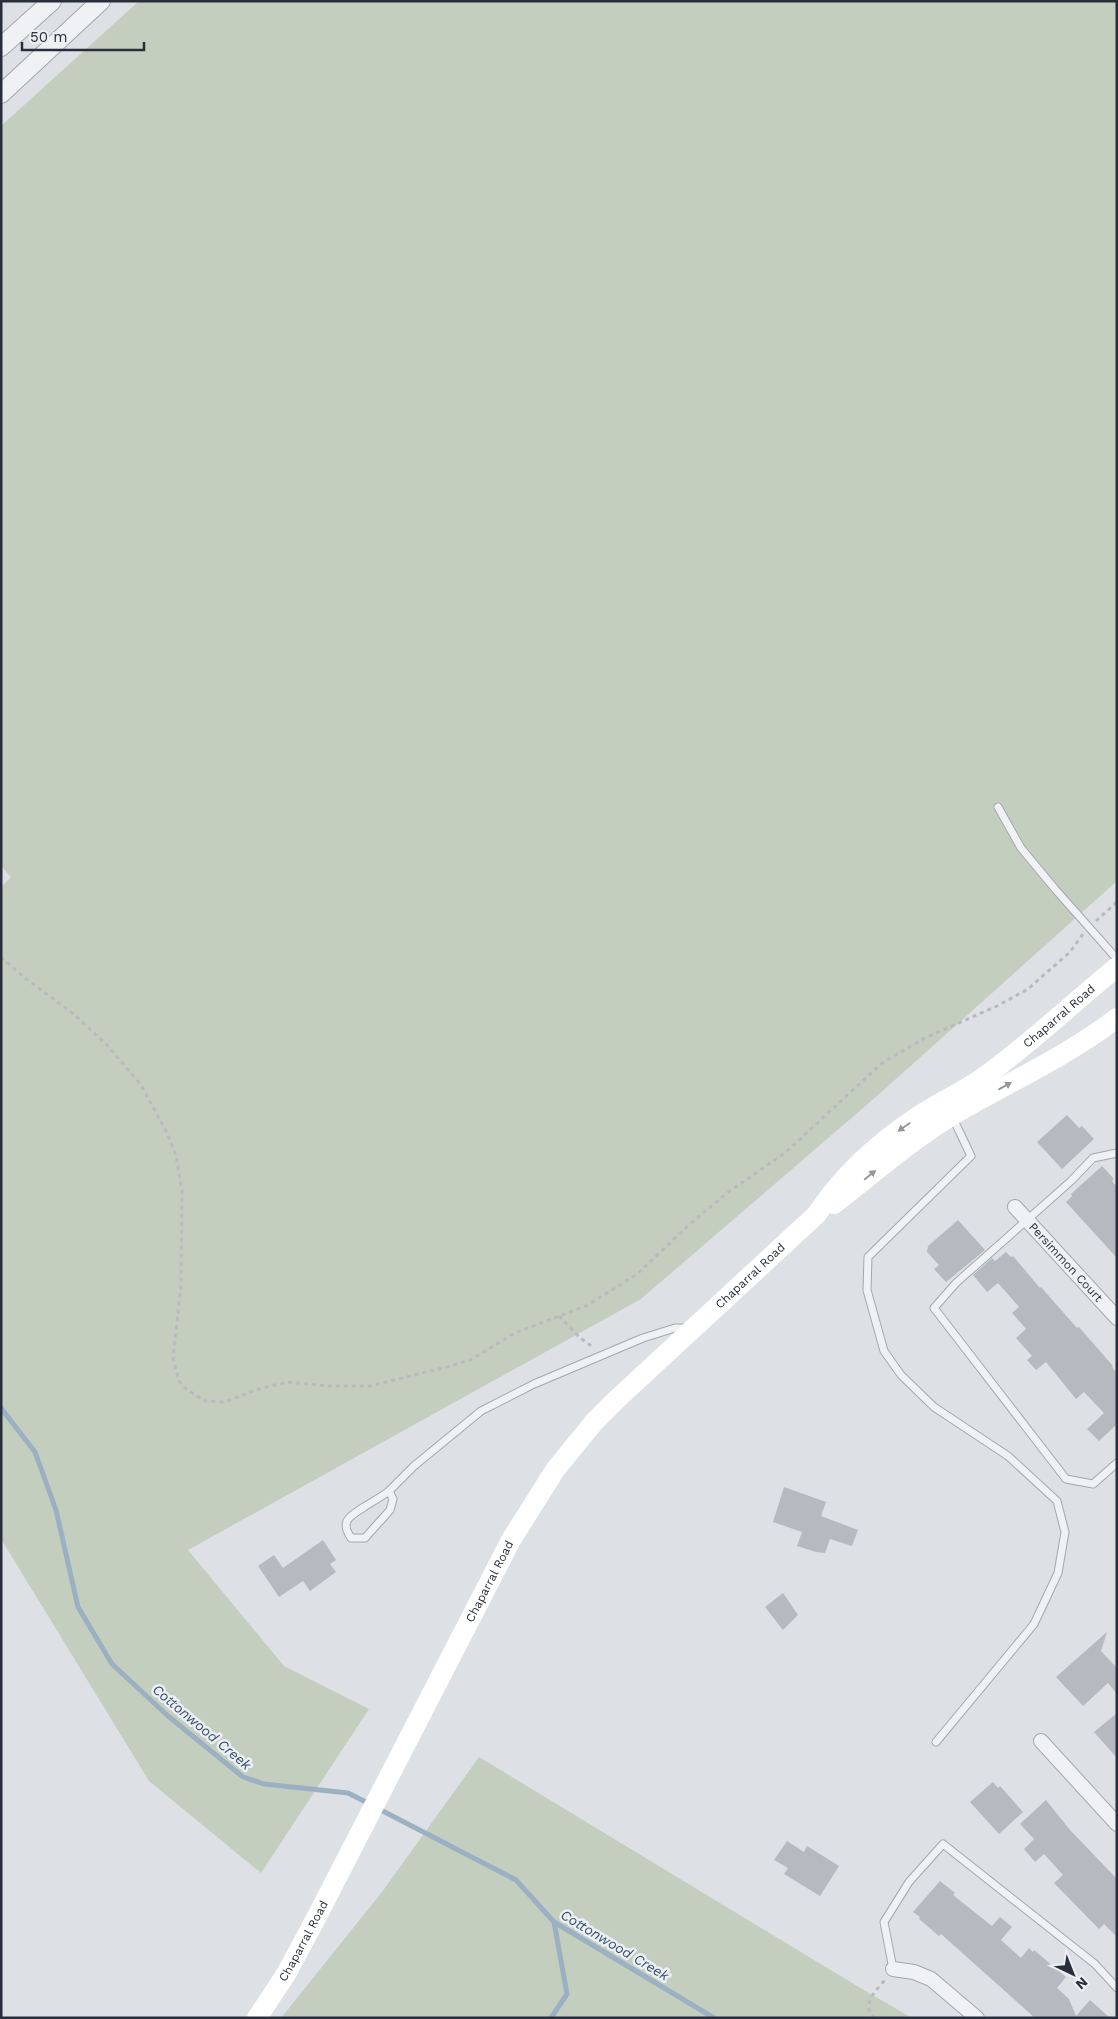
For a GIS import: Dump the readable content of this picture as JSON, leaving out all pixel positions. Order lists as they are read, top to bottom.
{
  "streets": {
    "main road": ["Chaparral Road"],
    "street": ["Persimmon Court"]
  },
  "water": ["Cottonwood Creek"],
  "scale_bar": "50 m",
  "north": "bottom right"
}
